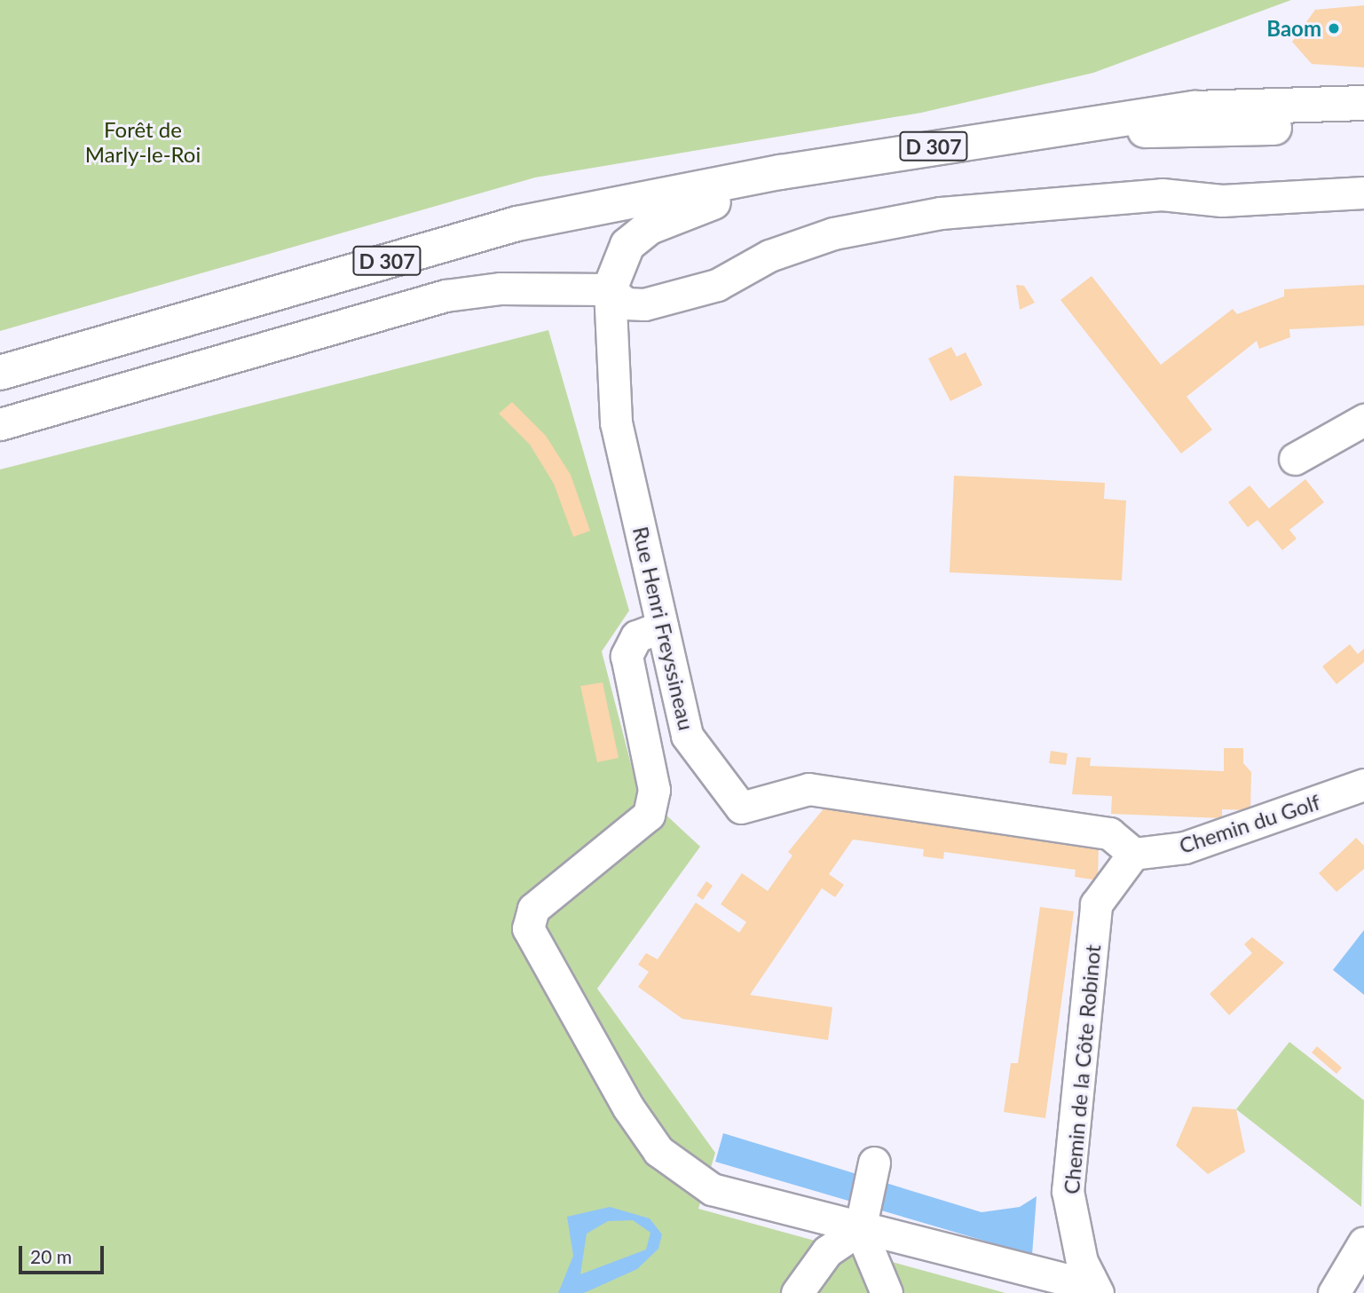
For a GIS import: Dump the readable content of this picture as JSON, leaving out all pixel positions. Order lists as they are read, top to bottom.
{
  "streets": {
    "main road": ["D 307"],
    "street": ["Rue Henri Freyssineau", "Chemin du Golf", "Chemin de la Côte Robinot"]
  },
  "crossings": [
    ["Rue Henri Freyssineau", "Chemin du Golf"],
    ["Rue Henri Freyssineau", "Chemin de la Côte Robinot"],
    ["Chemin du Golf", "Chemin de la Côte Robinot"]
  ],
  "parks": ["Forêt de Marly-le-Roi"],
  "places": ["Baom"],
  "scale_bar": "20 m"
}
